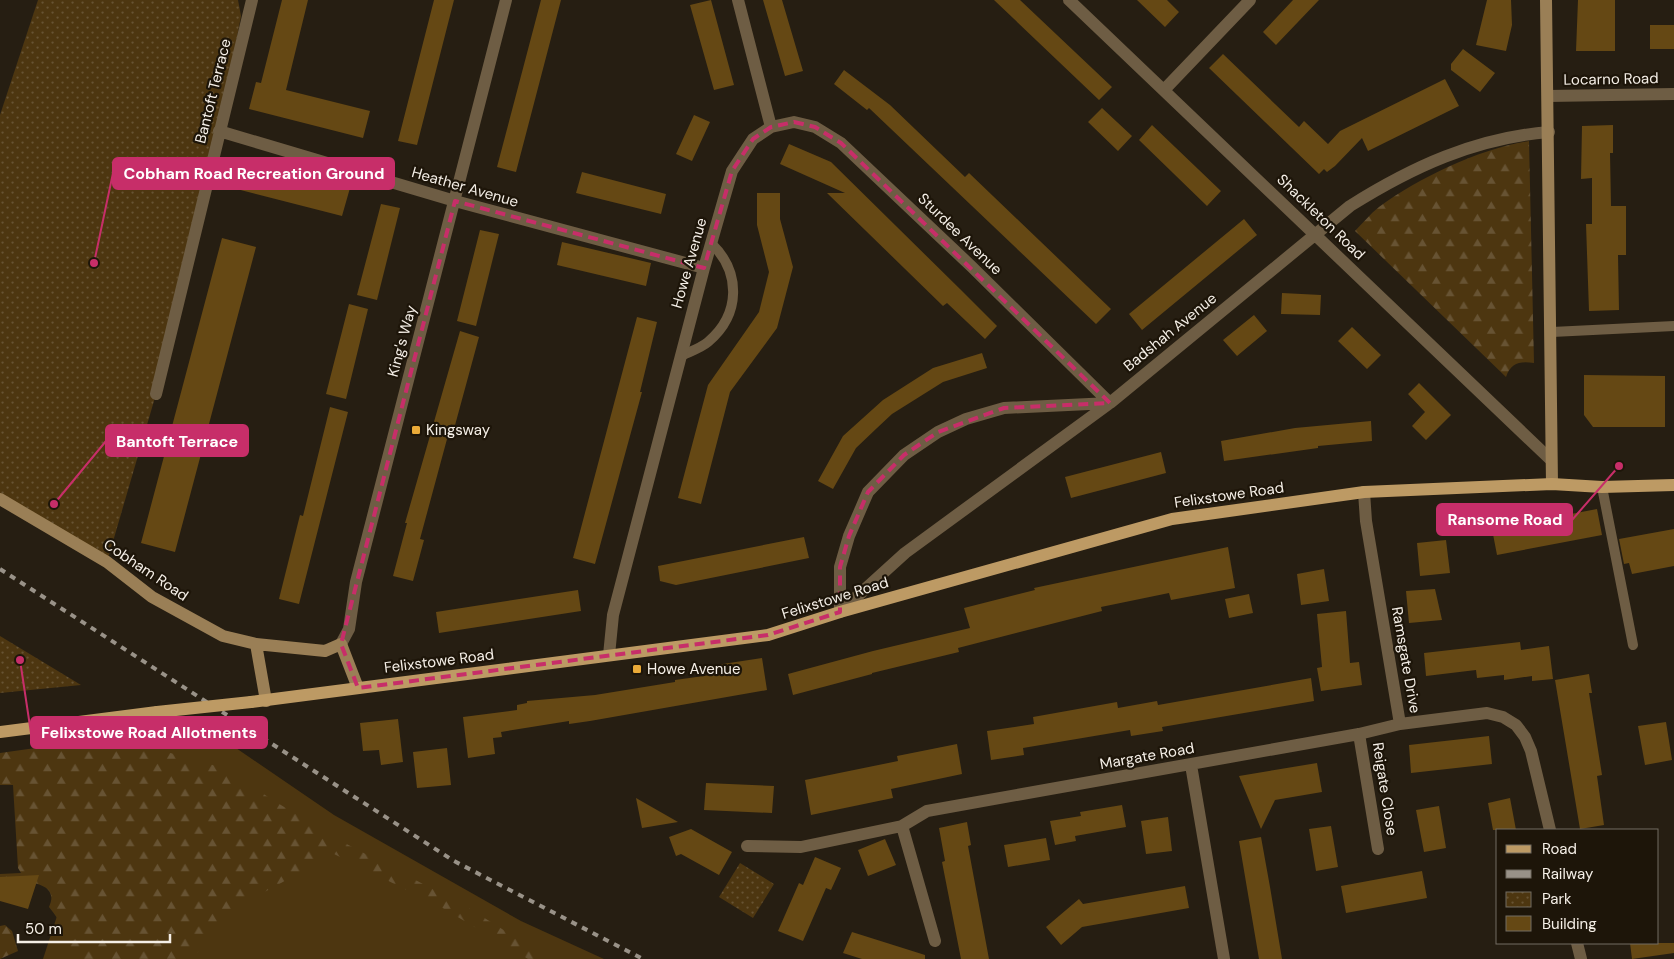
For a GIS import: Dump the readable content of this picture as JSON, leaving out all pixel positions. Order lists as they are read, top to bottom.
{
  "streets": {
    "main road": ["Felixstowe Road"],
    "street": [
      "Locarno Road",
      "Bantoft Terrace",
      "Heather Avenue",
      "Shackleton Road",
      "Sturdee Avenue",
      "Howe Avenue",
      "Badshah Avenue",
      "King's Way",
      "Cobham Road",
      "Ramsgate Drive",
      "Margate Road",
      "Reigate Close"
    ]
  },
  "crossings": [
    ["Bantoft Terrace", "Heather Avenue"],
    ["Heather Avenue", "Howe Avenue"],
    ["Heather Avenue", "King's Way"],
    ["Shackleton Road", "Badshah Avenue"],
    ["Sturdee Avenue", "Howe Avenue"],
    ["Sturdee Avenue", "Badshah Avenue"],
    ["Howe Avenue", "Felixstowe Road"],
    ["Badshah Avenue", "Felixstowe Road"],
    ["King's Way", "Cobham Road"],
    ["Felixstowe Road", "Ramsgate Drive"],
    ["Ramsgate Drive", "Margate Road"],
    ["Margate Road", "Reigate Close"]
  ],
  "places": {
    "other": [
      "Cobham Road Recreation Ground",
      "Ransome Road",
      "Bantoft Terrace",
      "Felixstowe Road Allotments"
    ],
    "transit": ["Kingsway", "Howe Avenue"]
  },
  "legend": [
    "Road",
    "Railway",
    "Park",
    "Building"
  ],
  "scale_bar": "50 m"
}
